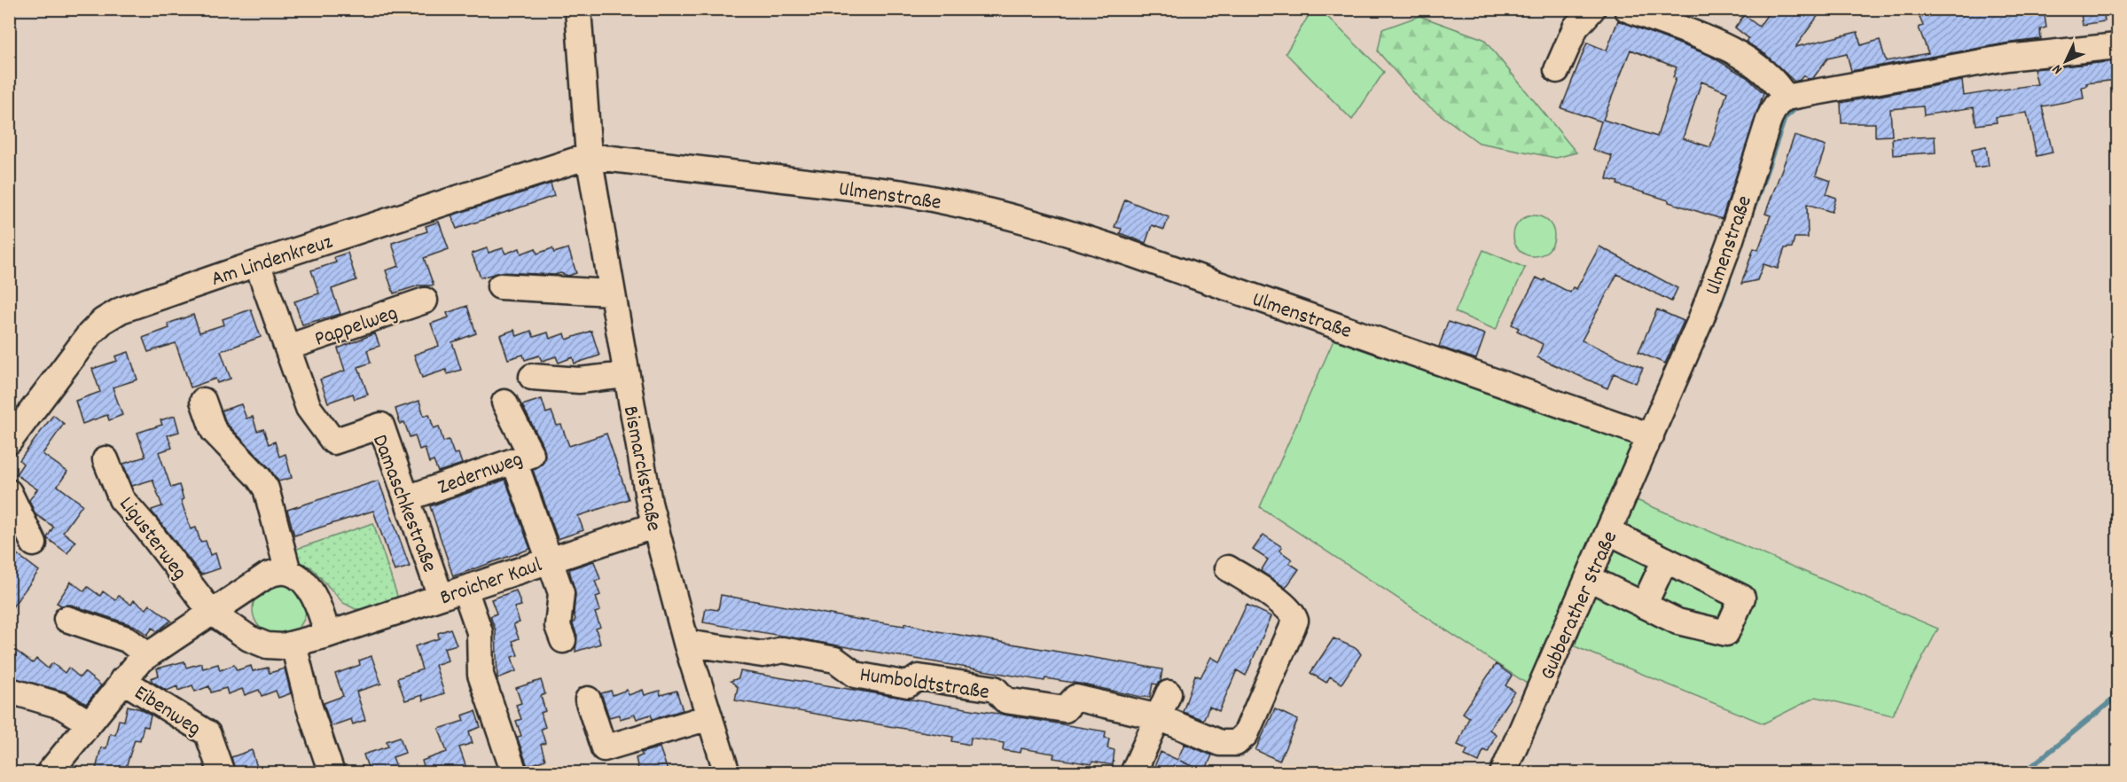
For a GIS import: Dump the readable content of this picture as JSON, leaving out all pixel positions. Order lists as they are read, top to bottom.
{
  "streets": {
    "street": [
      "Ulmenstraße",
      "Am Lindenkreuz",
      "Pappelweg",
      "Bismarckstraße",
      "Zedernweg",
      "Damaschkestraße",
      "Ligusterweg",
      "Broicher Kaul",
      "Gubberather Straße",
      "Humboldtstraße",
      "Eibenweg"
    ]
  },
  "crossings": [
    ["Ulmenstraße", "Am Lindenkreuz"],
    ["Ulmenstraße", "Bismarckstraße"],
    ["Ulmenstraße", "Gubberather Straße"],
    ["Am Lindenkreuz", "Bismarckstraße"],
    ["Am Lindenkreuz", "Damaschkestraße"],
    ["Pappelweg", "Damaschkestraße"],
    ["Bismarckstraße", "Broicher Kaul"],
    ["Bismarckstraße", "Humboldtstraße"],
    ["Zedernweg", "Damaschkestraße"],
    ["Damaschkestraße", "Broicher Kaul"],
    ["Ligusterweg", "Broicher Kaul"]
  ],
  "north": "bottom left"
}
